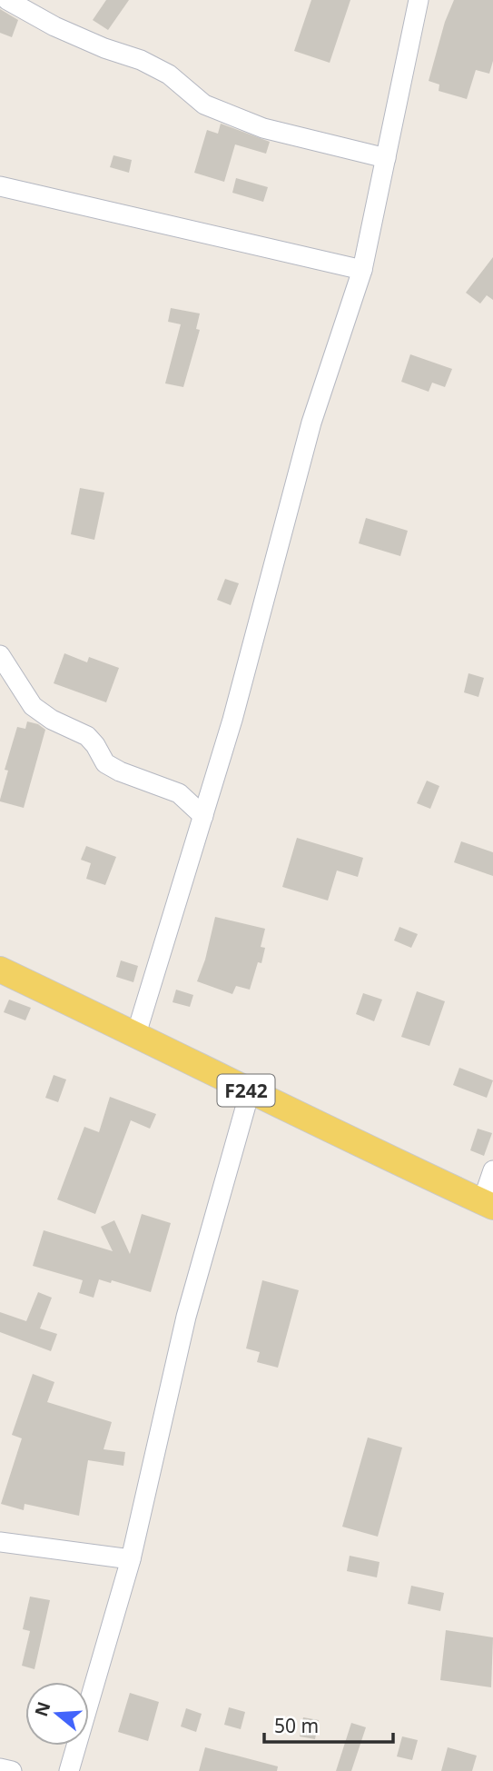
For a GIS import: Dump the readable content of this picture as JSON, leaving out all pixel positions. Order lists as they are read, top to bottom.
{
  "streets": {
    "main road": ["F242"]
  },
  "scale_bar": "50 m",
  "north": "left"
}
